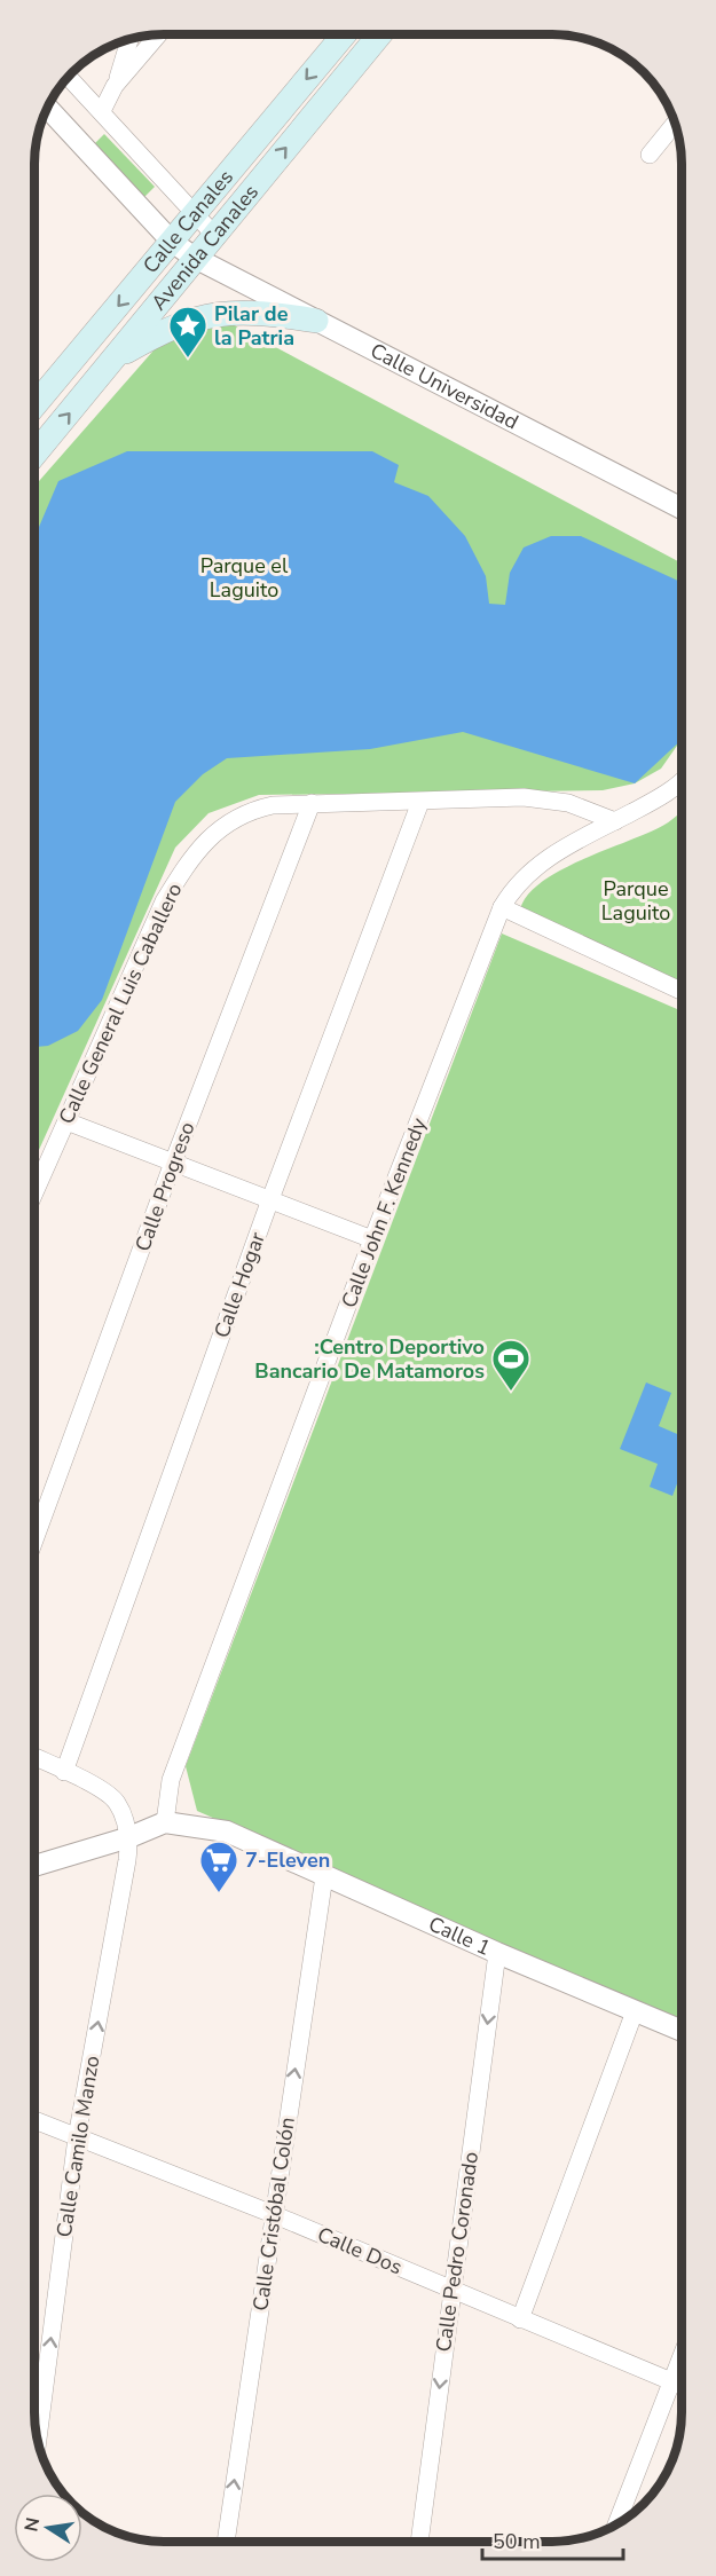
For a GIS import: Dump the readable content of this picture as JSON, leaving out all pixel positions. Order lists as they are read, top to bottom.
{
  "streets": {
    "main road": ["Calle Canales", "Avenida Canales"],
    "street": [
      "Calle Universidad",
      "Calle General Luis Caballero",
      "Calle Progreso",
      "Calle John F. Kennedy",
      "Calle Hogar",
      "Calle 1",
      "Calle Camilo Manzo",
      "Calle Cristóbal Colón",
      "Calle Dos",
      "Calle Pedro Coronado"
    ]
  },
  "crossings": [
    ["Calle Canales", "Calle Universidad"],
    ["Avenida Canales", "Calle Universidad"],
    ["Calle General Luis Caballero", "Calle Progreso"],
    ["Calle General Luis Caballero", "Calle John F. Kennedy"],
    ["Calle General Luis Caballero", "Calle Hogar"],
    ["Calle John F. Kennedy", "Calle 1"],
    ["Calle 1", "Calle Cristóbal Colón"],
    ["Calle 1", "Calle Pedro Coronado"],
    ["Calle Camilo Manzo", "Calle Dos"],
    ["Calle Cristóbal Colón", "Calle Dos"],
    ["Calle Dos", "Calle Pedro Coronado"]
  ],
  "one_way": [
    "Calle Canales",
    "Avenida Canales",
    "Calle Camilo Manzo",
    "Calle Cristóbal Colón"
  ],
  "parks": ["Parque el Laguito", "Parque Laguito"],
  "places": {
    "place": ["Pilar de la Patria"],
    "sports": [":Centro Deportivo Bancario De Matamoros"],
    "supermarket": ["7-Eleven"]
  },
  "scale_bar": "50 m",
  "north": "left"
}
